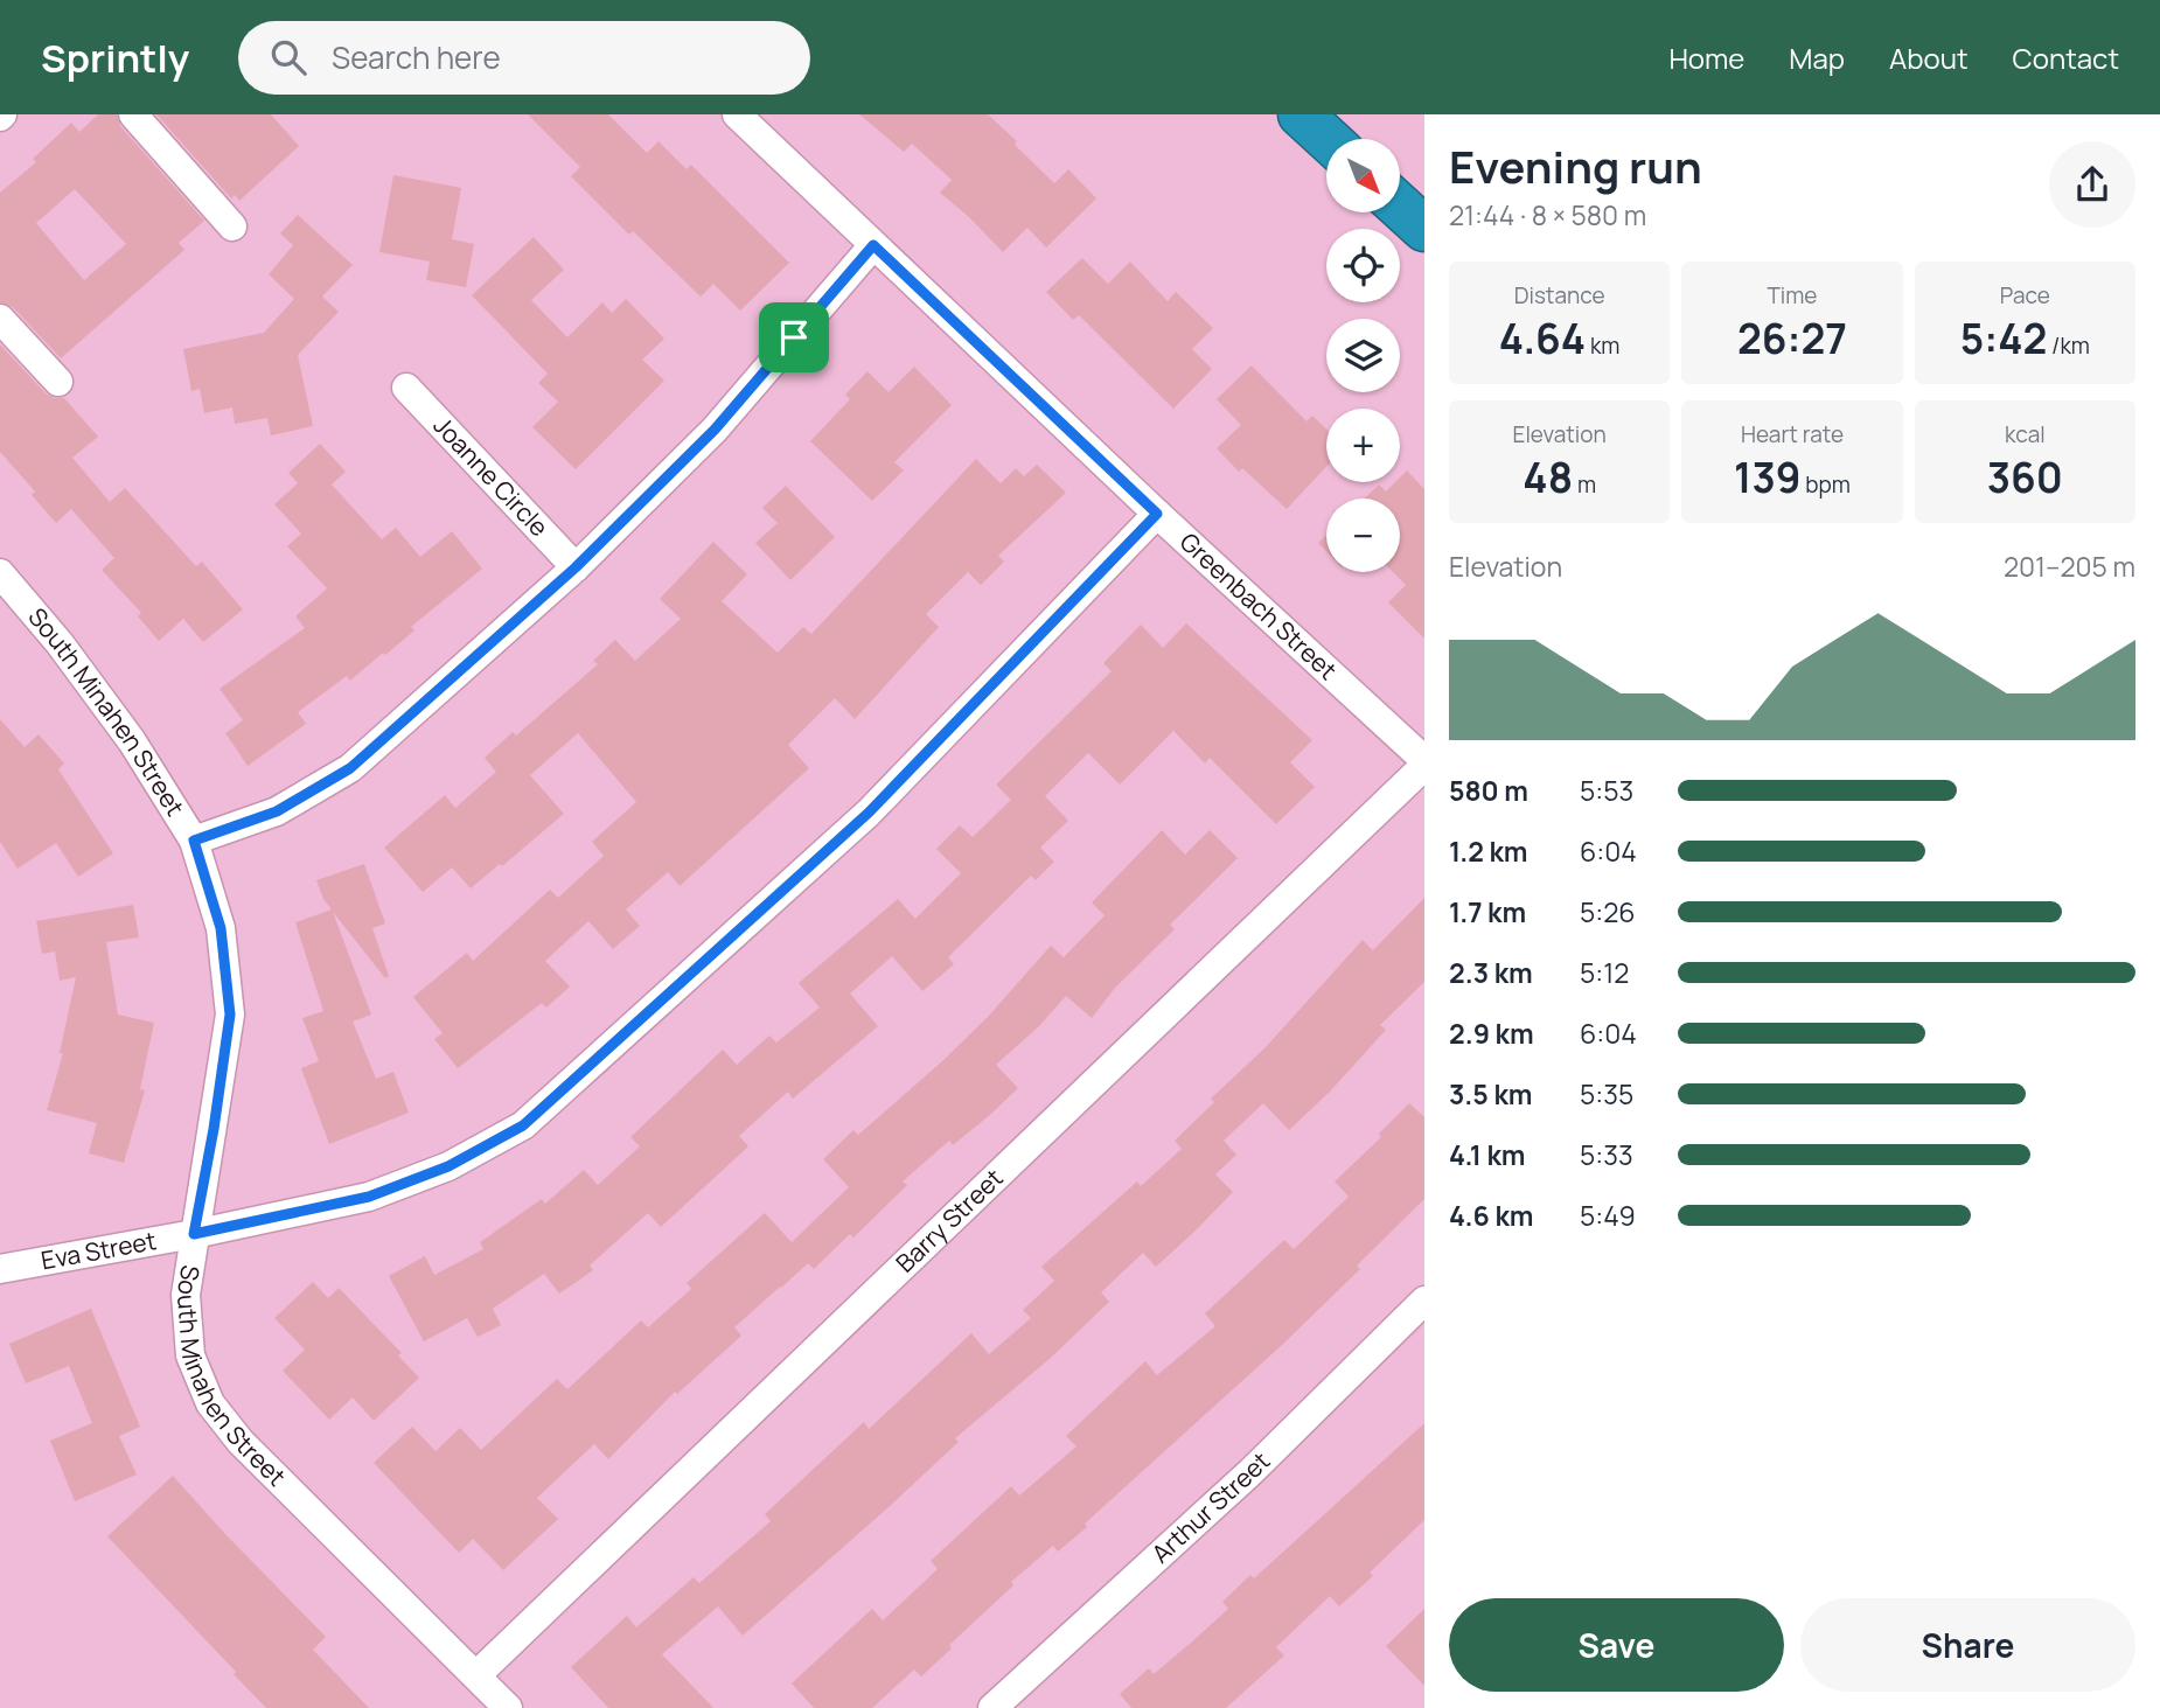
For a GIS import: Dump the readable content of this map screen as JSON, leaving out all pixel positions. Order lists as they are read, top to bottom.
{
  "streets": {
    "street": [
      "Joanne Circle",
      "Greenbach Street",
      "South Minahen Street",
      "Barry Street",
      "Eva Street",
      "Arthur Street"
    ]
  },
  "crossings": [
    ["Greenbach Street", "Barry Street"],
    ["Greenbach Street", "Eva Street"],
    ["South Minahen Street", "Barry Street"],
    ["South Minahen Street", "Eva Street"]
  ],
  "north": "bottom right",
  "page": {
    "header": "Sprintly",
    "search": "Search here",
    "nav": [
      "Home",
      "Map",
      "About",
      "Contact"
    ],
    "heading": ["Evening run", "21:44 · 8 × 580 m"],
    "map_buttons": ["+", "−"],
    "stats": [
      ["Distance", "4.64 km"],
      ["Time", "26:27"],
      ["Pace", "5:42 /km"],
      ["Elevation", "48 m"],
      ["Heart rate", "139 bpm"],
      ["kcal", "360"]
    ],
    "chart": ["Elevation", "201–205 m"],
    "list": [
      {
        "name": "580 m",
        "note": "5:53"
      },
      {
        "name": "1.2 km",
        "note": "6:04"
      },
      {
        "name": "1.7 km",
        "note": "5:26"
      },
      {
        "name": "2.3 km",
        "note": "5:12"
      },
      {
        "name": "2.9 km",
        "note": "6:04"
      },
      {
        "name": "3.5 km",
        "note": "5:35"
      },
      {
        "name": "4.1 km",
        "note": "5:33"
      },
      {
        "name": "4.6 km",
        "note": "5:49"
      }
    ],
    "buttons": ["Save", "Share"]
  }
}
